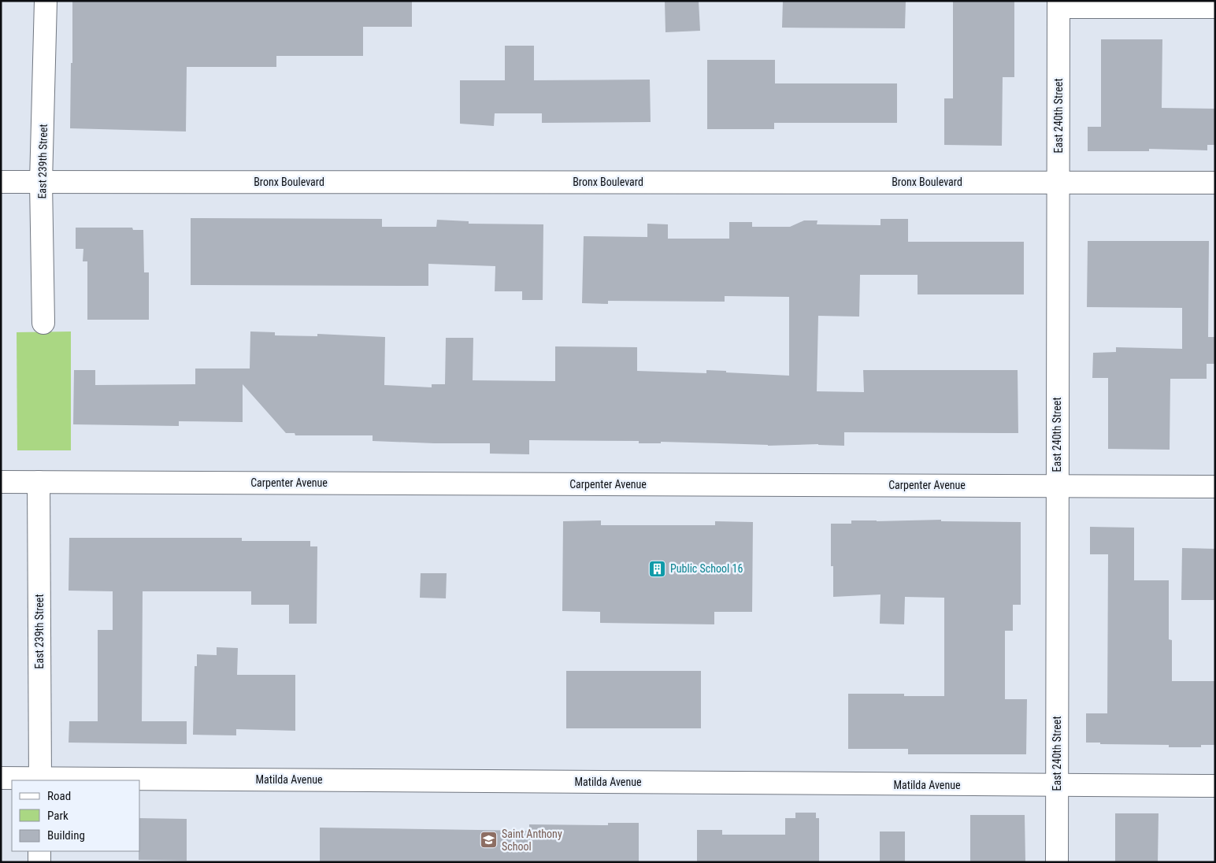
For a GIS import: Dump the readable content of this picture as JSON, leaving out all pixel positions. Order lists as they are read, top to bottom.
{
  "streets": {
    "street": [
      "East 240th Street",
      "East 239th Street",
      "Bronx Boulevard",
      "Carpenter Avenue",
      "Matilda Avenue"
    ]
  },
  "crossings": [
    ["East 240th Street", "Bronx Boulevard"],
    ["East 240th Street", "Carpenter Avenue"],
    ["East 240th Street", "Matilda Avenue"],
    ["East 239th Street", "Bronx Boulevard"],
    ["East 239th Street", "Carpenter Avenue"],
    ["East 239th Street", "Matilda Avenue"]
  ],
  "places": {
    "building": ["Public School 16"],
    "school or university": ["Saint Anthony School"]
  },
  "legend": ["Road", "Park", "Building"]
}
